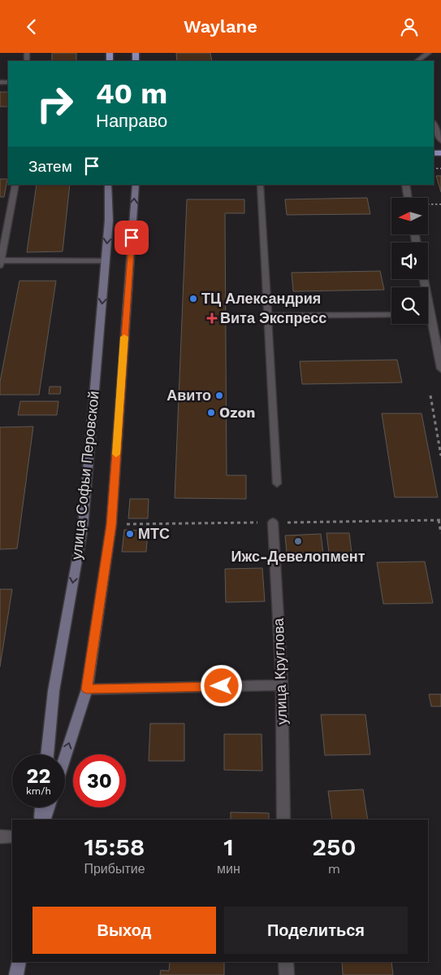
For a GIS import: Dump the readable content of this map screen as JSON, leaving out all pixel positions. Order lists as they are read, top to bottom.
{
  "streets": {
    "main road": ["улица Софьи Перовской"],
    "street": ["улица Круглова"]
  },
  "places": {
    "other": [
      "ТЦ Александрия",
      "Авито",
      "Ozon",
      "МТС",
      "Ижс-Девелопмент"
    ],
    "health": ["Вита Экспресс"]
  },
  "north": "left",
  "page": {
    "header": "Waylane",
    "turn": ["40 m", "Направо"],
    "then": "Затем",
    "speed": "22 km/h",
    "limit": "30",
    "eta": [
      "15:58",
      "Прибытие",
      "1",
      "мин",
      "250",
      "m"
    ],
    "buttons": ["Выход", "Поделиться"]
  }
}
